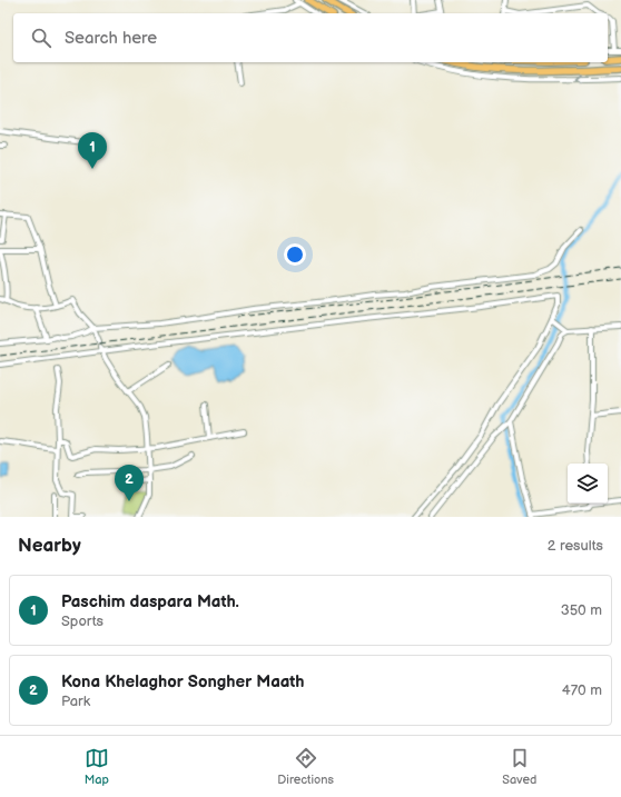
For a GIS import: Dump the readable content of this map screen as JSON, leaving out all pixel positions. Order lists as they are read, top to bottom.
{
  "page": {
    "search": "Search here",
    "pins": ["1", "2"],
    "heading": ["Nearby", "2 results"],
    "list": [
      {
        "mark": "1",
        "name": "Paschim daspara Math.",
        "note": "Sports",
        "value": "350 m"
      },
      {
        "mark": "2",
        "name": "Kona Khelaghor Songher Maath",
        "note": "Park",
        "value": "470 m"
      }
    ],
    "nav": ["Map", "Directions", "Saved"]
  }
}
